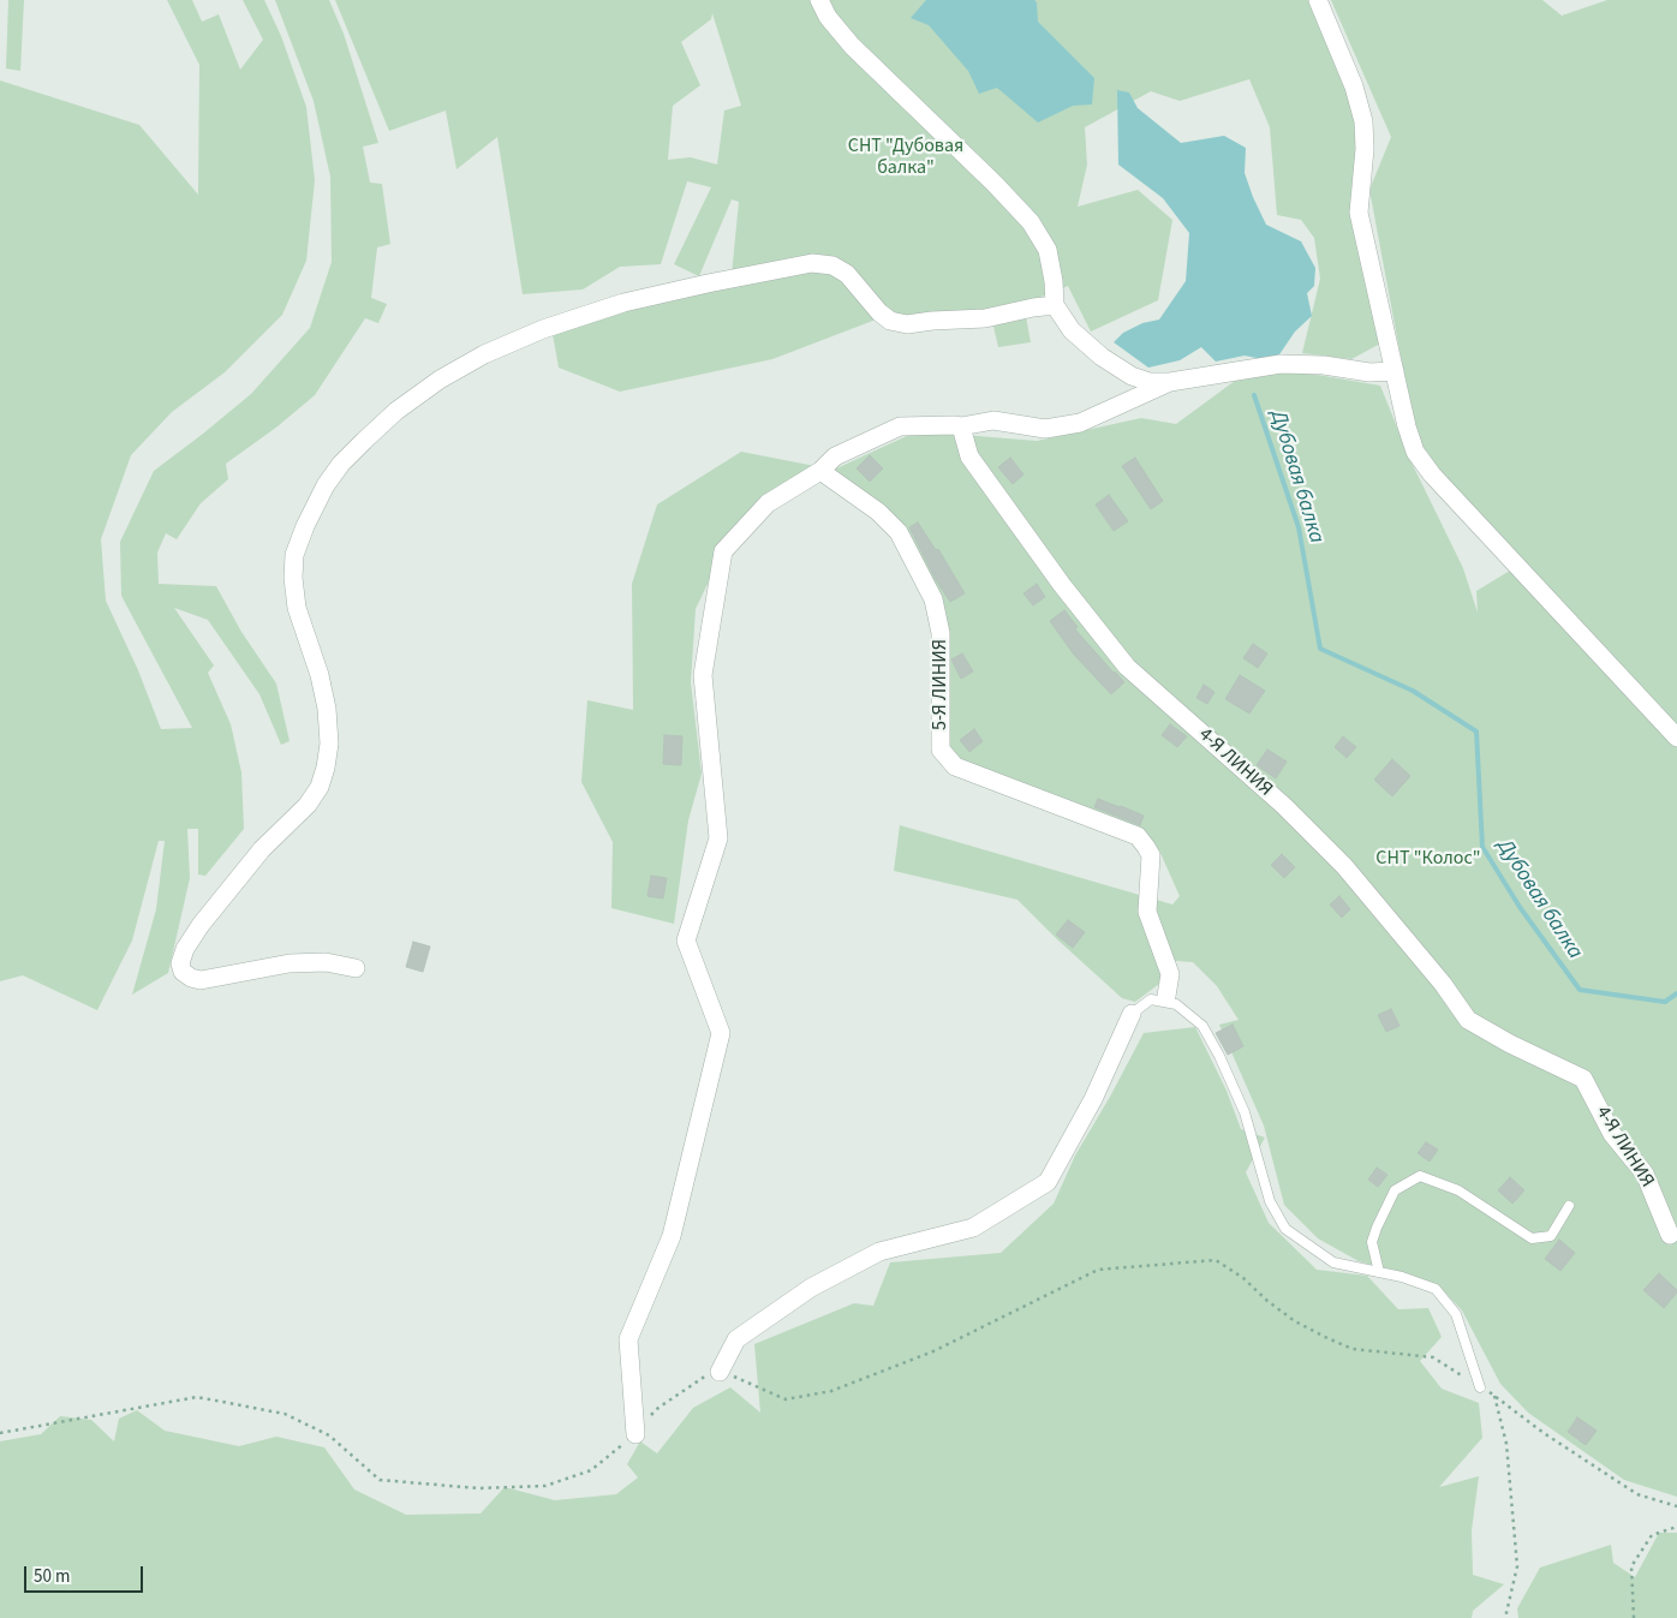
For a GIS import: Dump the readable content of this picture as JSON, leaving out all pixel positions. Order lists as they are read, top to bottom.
{
  "streets": {
    "street": ["5-Я ЛИНИЯ", "4-Я ЛИНИЯ"]
  },
  "water": ["Дубовая балка"],
  "parks": ["СНТ \"Дубовая балка\"", "СНТ \"Колос\""],
  "scale_bar": "50 m"
}
